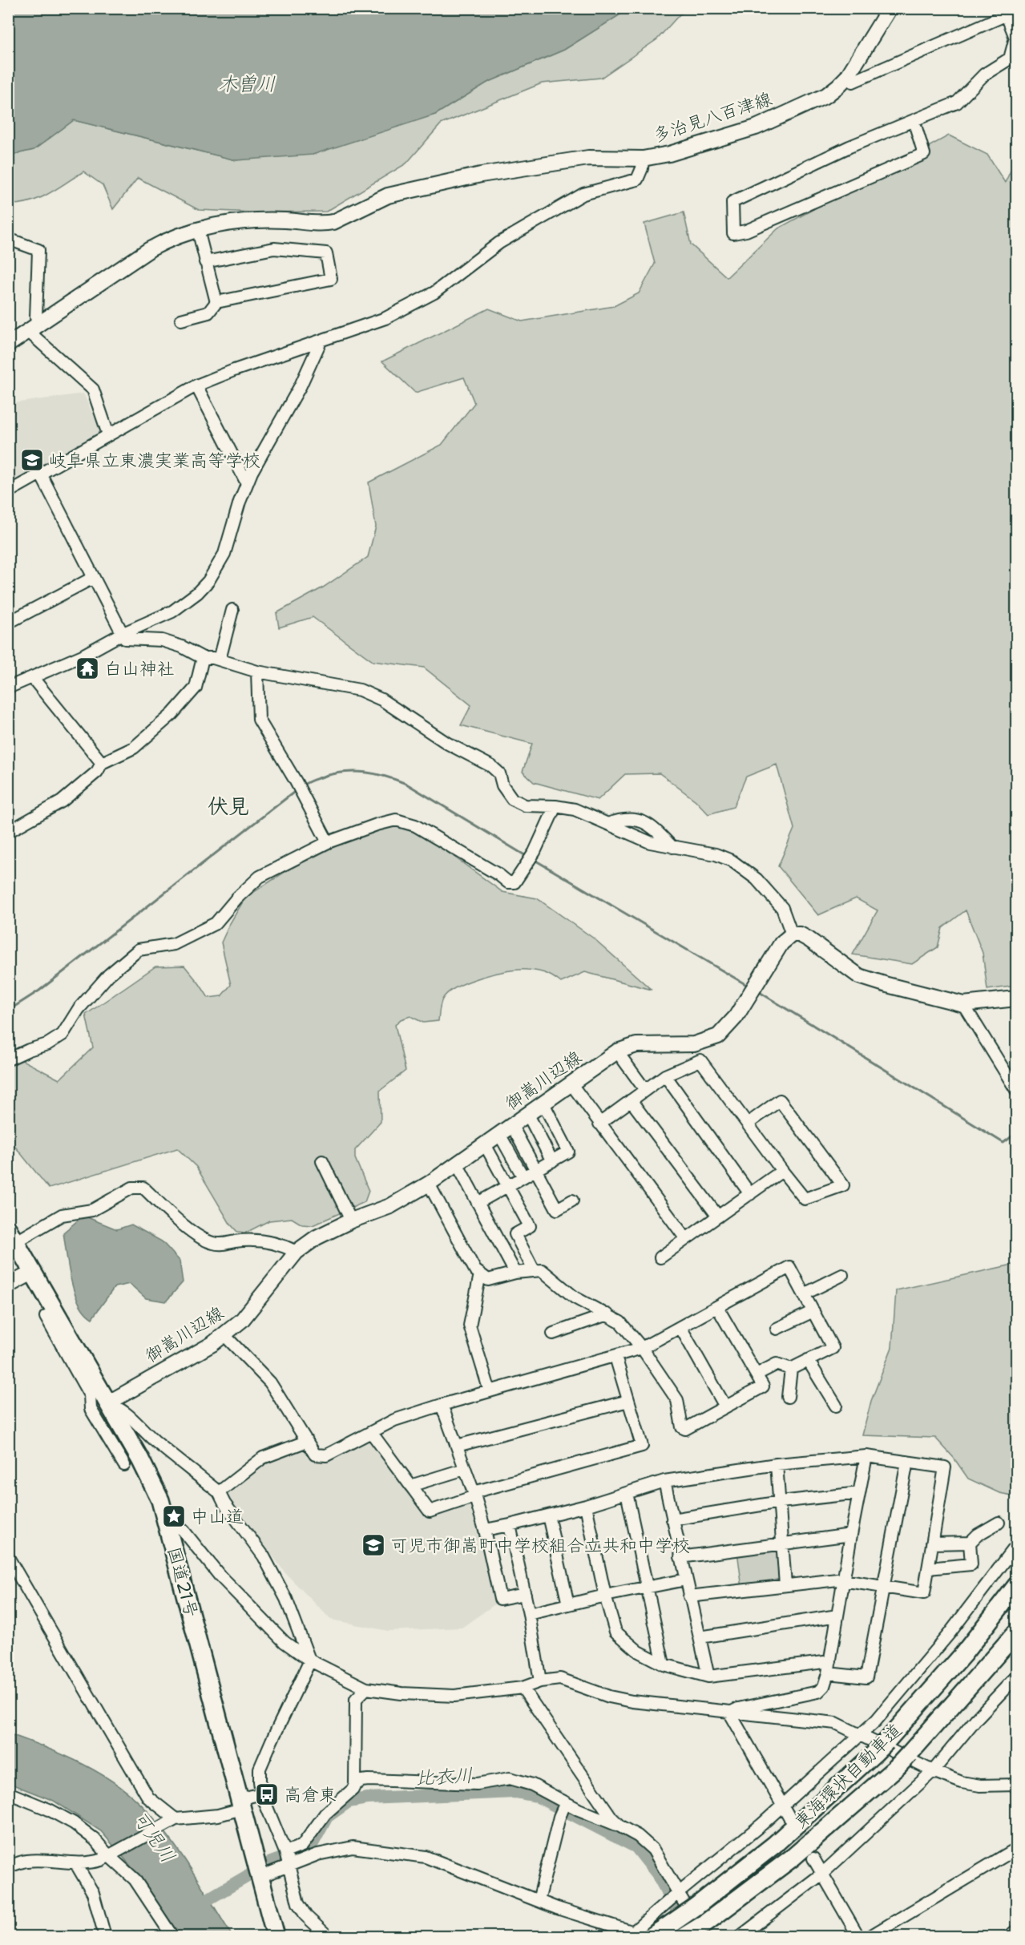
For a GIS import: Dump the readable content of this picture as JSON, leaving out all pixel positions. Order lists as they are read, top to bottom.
{
  "streets": {
    "highway": ["国道21号", "東海環状自動車道"],
    "main road": ["多治見八百津線", "御嵩川辺線"]
  },
  "crossings": [
    ["御嵩川辺線", "国道21号"]
  ],
  "districts": ["伏見"],
  "water": ["木曽川", "比衣川", "可児川"],
  "places": {
    "school or university": ["岐阜県立東濃実業高等学校", "可児市御嵩町中学校組合立共和中学校"],
    "temple": ["白山神社"],
    "place": ["中山道"],
    "bus stop": ["高倉東"]
  }
}
